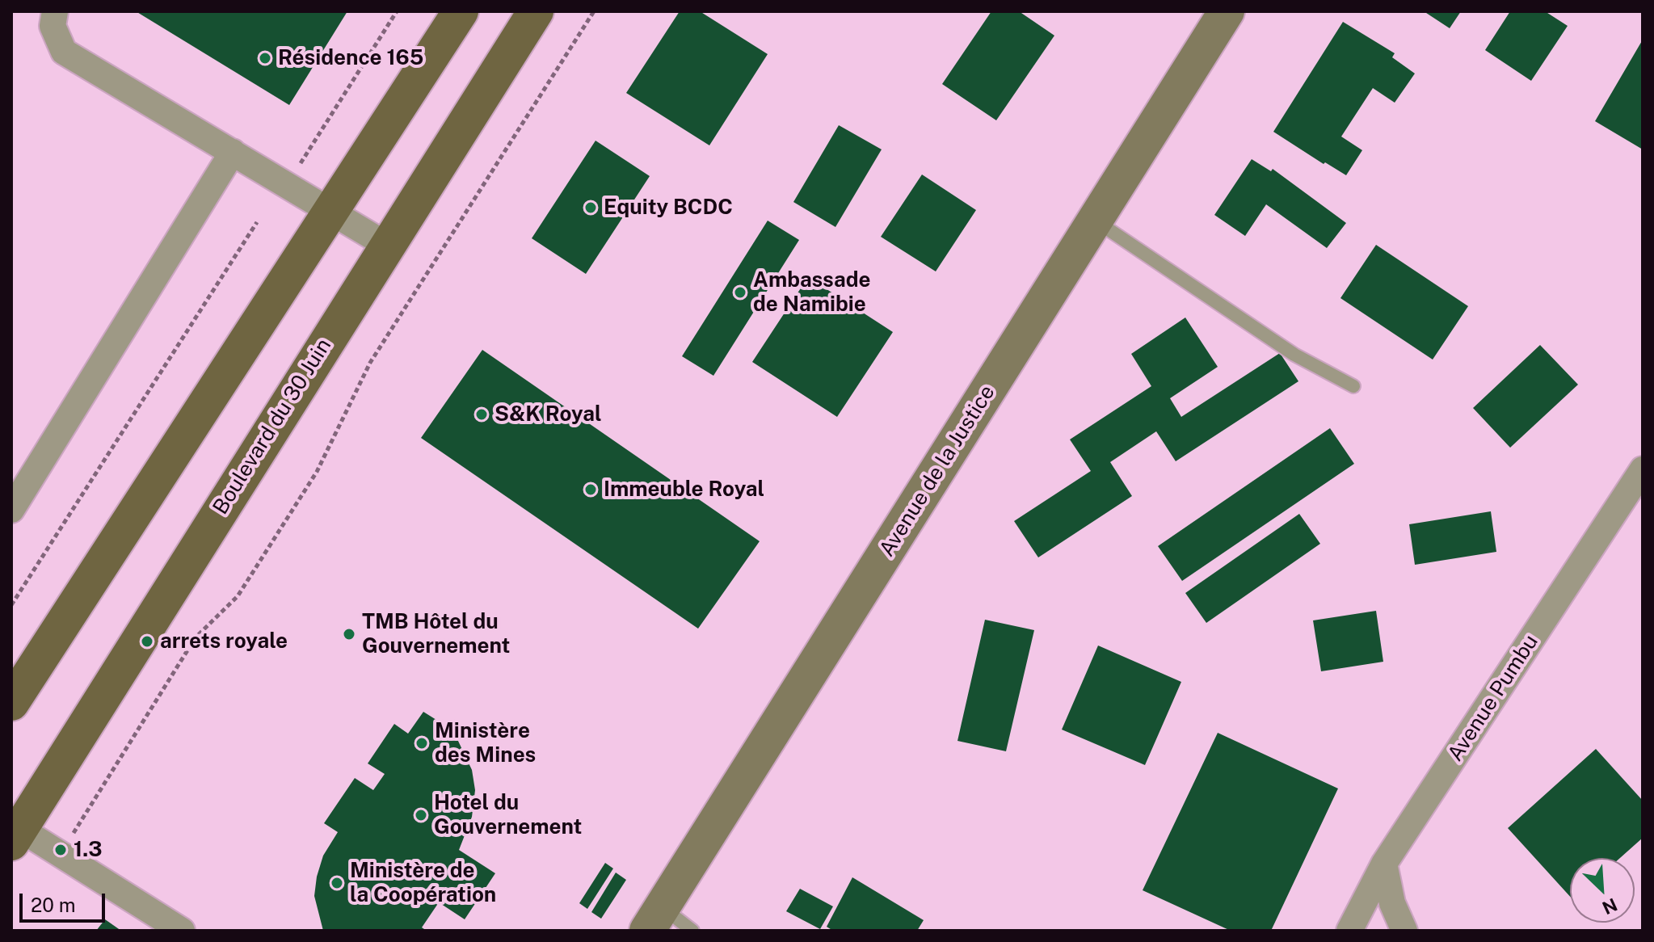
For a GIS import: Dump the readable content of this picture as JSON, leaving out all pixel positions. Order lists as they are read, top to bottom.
{
  "streets": {
    "main road": ["Boulevard du 30 Juin", "Avenue de la Justice"],
    "street": ["Avenue Pumbu"]
  },
  "places": [
    "Résidence 165",
    "Equity BCDC",
    "Ambassade de Namibie",
    "S&K Royal",
    "Immeuble Royal",
    "TMB Hôtel du Gouvernement",
    "arrets royale",
    "Ministère des Mines",
    "Hotel du Gouvernement",
    "1.3",
    "Ministère de la Coopération"
  ],
  "scale_bar": "20 m",
  "north": "bottom right"
}
